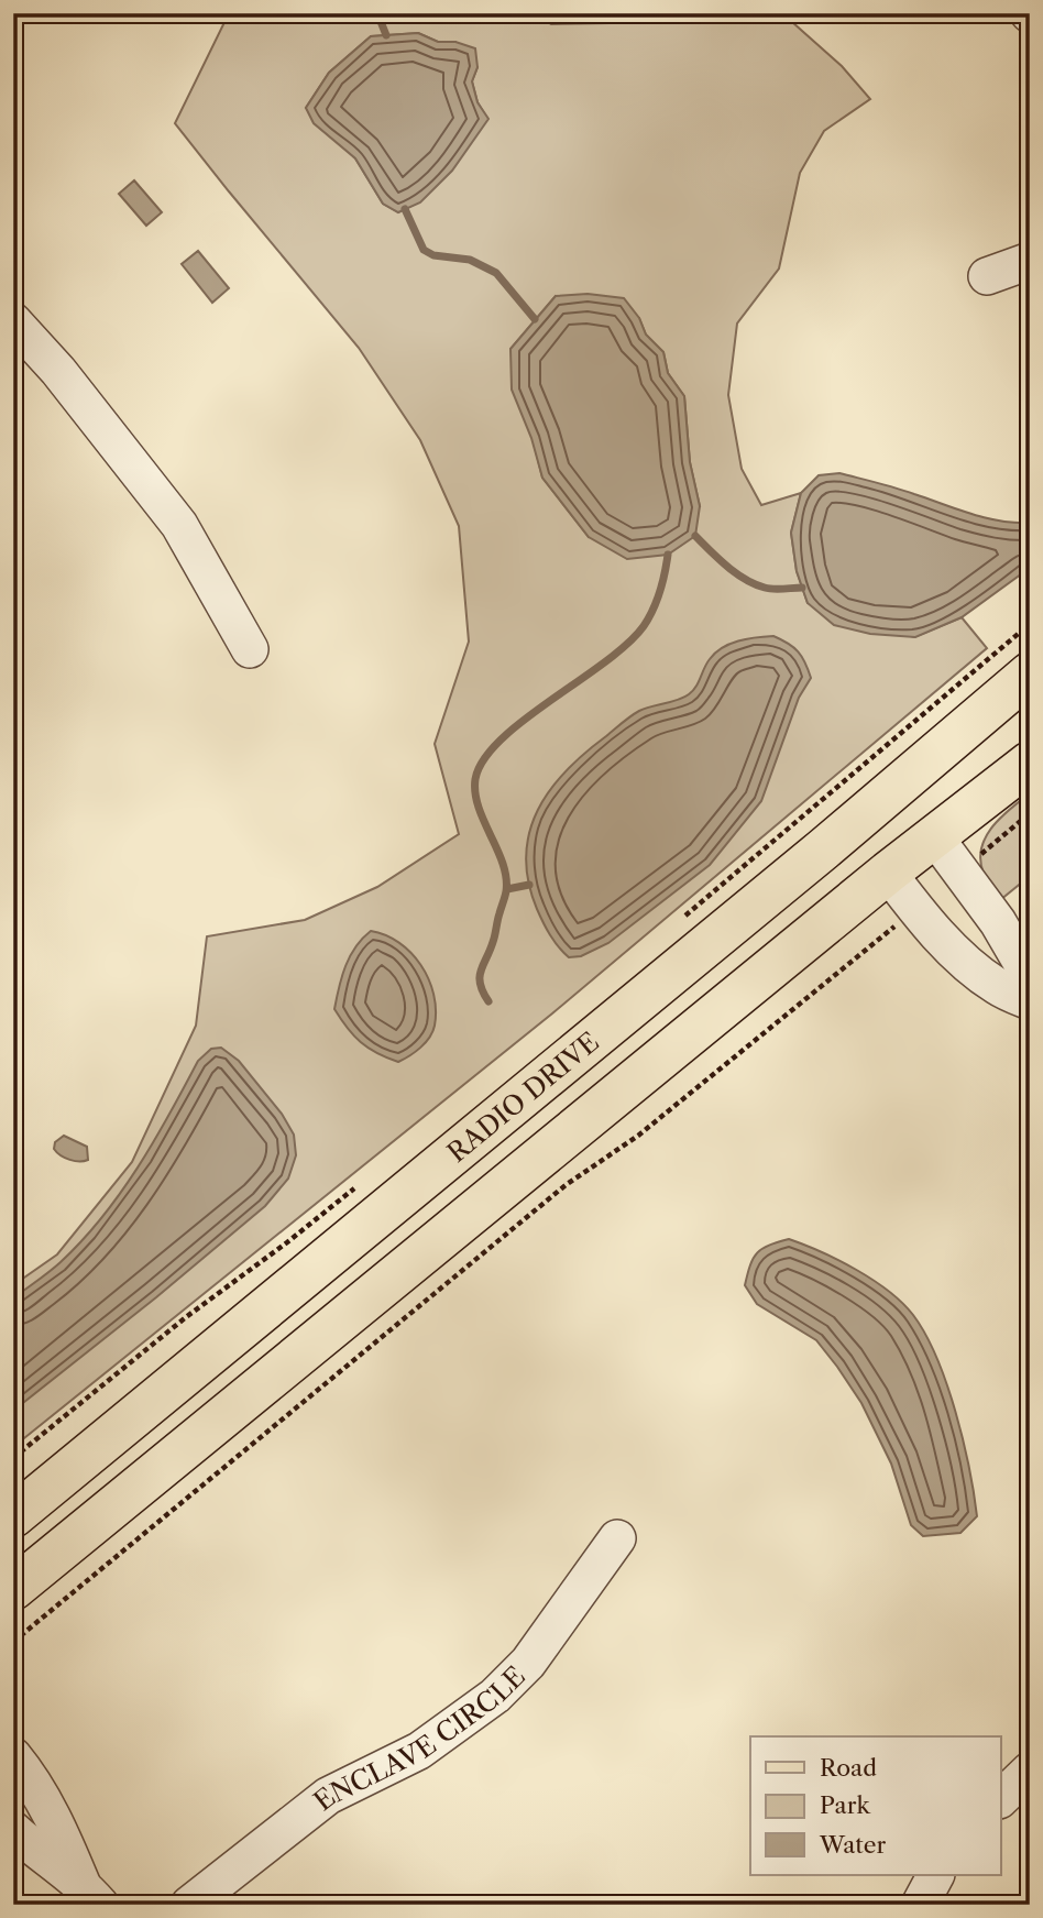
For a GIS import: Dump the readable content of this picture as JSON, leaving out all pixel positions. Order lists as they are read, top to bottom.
{
  "streets": {
    "main road": ["RADIO DRIVE"],
    "street": ["ENCLAVE CIRCLE"]
  },
  "legend": ["Road", "Park", "Water"]
}
